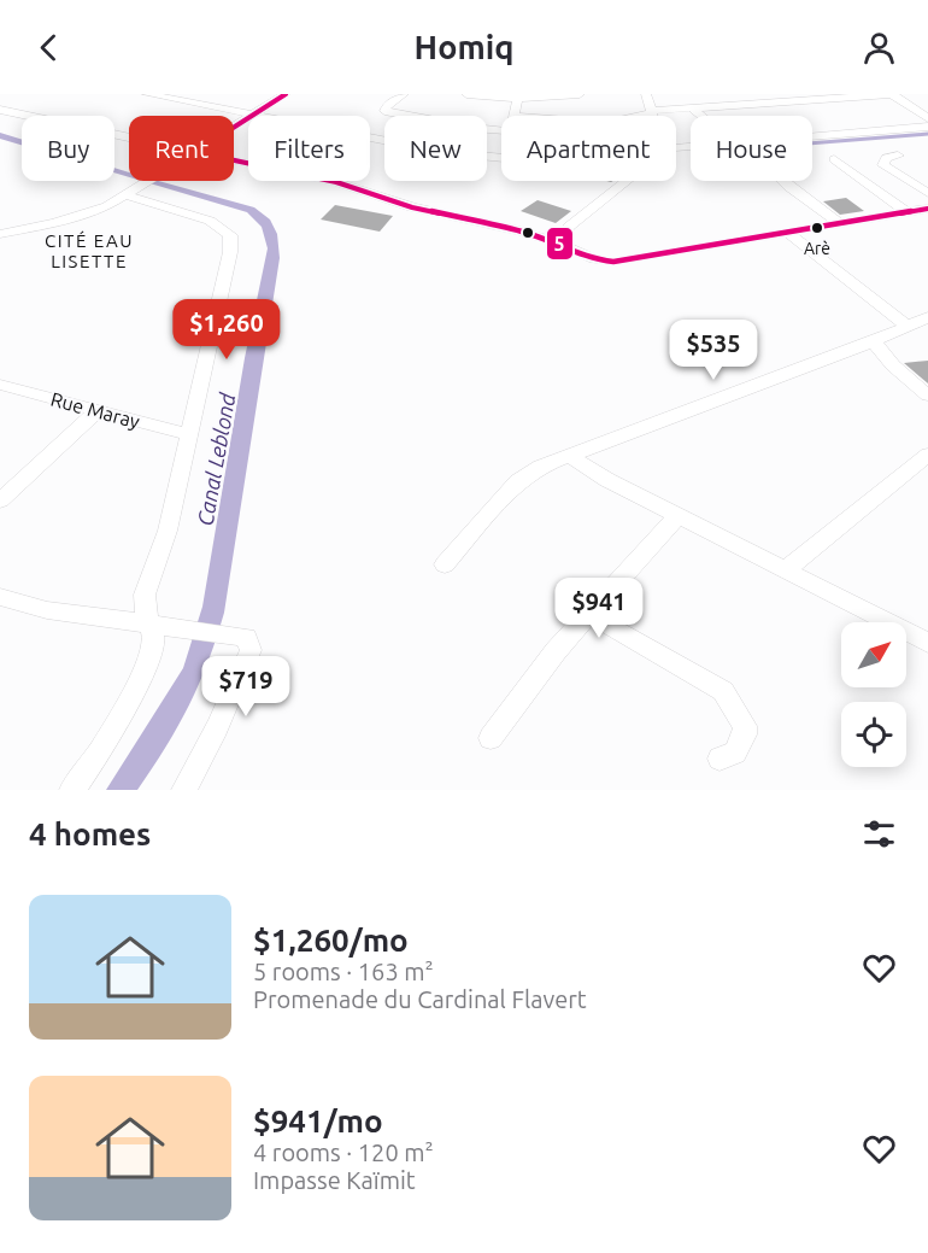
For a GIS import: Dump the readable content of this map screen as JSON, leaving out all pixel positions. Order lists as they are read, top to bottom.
{
  "streets": {
    "street": ["Rue Maray"]
  },
  "districts": ["CITÉ EAU LISETTE"],
  "water": ["Canal Leblond"],
  "places": ["Arè"],
  "lines": ["transit line 5"],
  "north": "top right",
  "page": {
    "header": "Homiq",
    "chip": [
      "Buy",
      "Rent",
      "Filters",
      "New",
      "Apartment",
      "House"
    ],
    "price": [
      "$1,260",
      "$535",
      "$941",
      "$719"
    ],
    "heading": "4 homes",
    "list": [
      {
        "name": "$1,260/mo",
        "note": "5 rooms · 163 m² · Promenade du Cardinal Flavert"
      },
      {
        "name": "$941/mo",
        "note": "4 rooms · 120 m² · Impasse Kaïmit"
      }
    ]
  }
}
